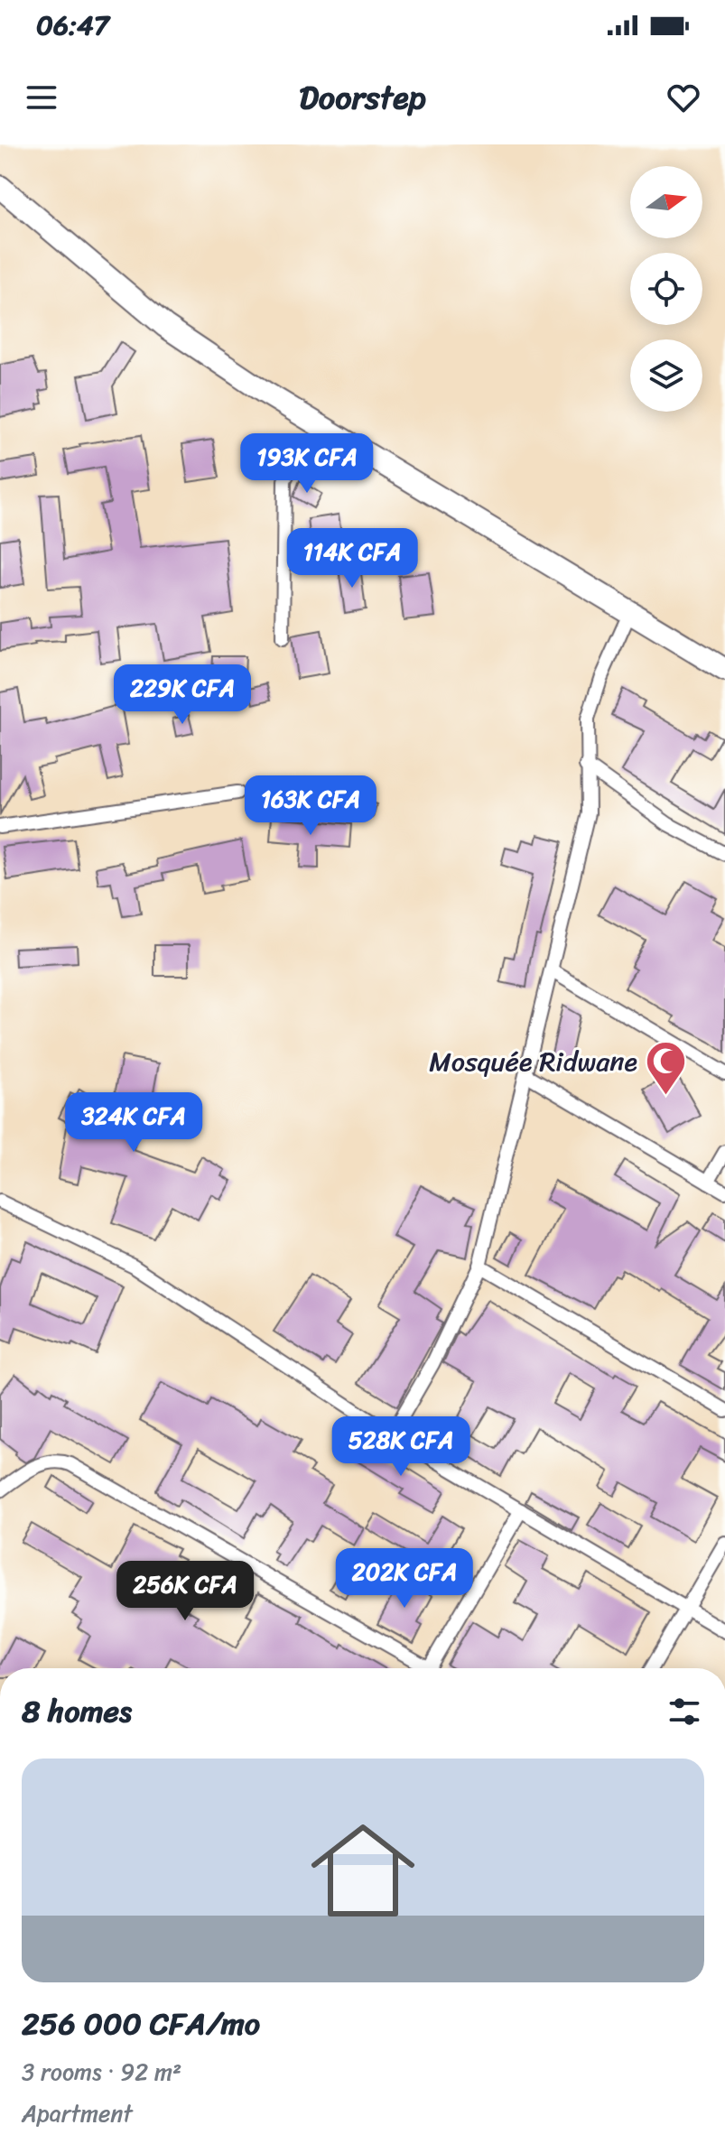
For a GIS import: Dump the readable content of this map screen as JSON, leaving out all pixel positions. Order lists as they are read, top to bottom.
{
  "places": {
    "mosque": ["Mosquée Ridwane"]
  },
  "north": "right",
  "page": {
    "status": "06:47",
    "header": "Doorstep",
    "price": [
      "193K CFA",
      "114K CFA",
      "229K CFA",
      "163K CFA",
      "324K CFA",
      "528K CFA",
      "202K CFA",
      "256K CFA"
    ],
    "heading": "8 homes",
    "list": [
      {
        "name": "256 000 CFA/mo",
        "note": "3 rooms · 92 m² · Apartment"
      }
    ]
  }
}
